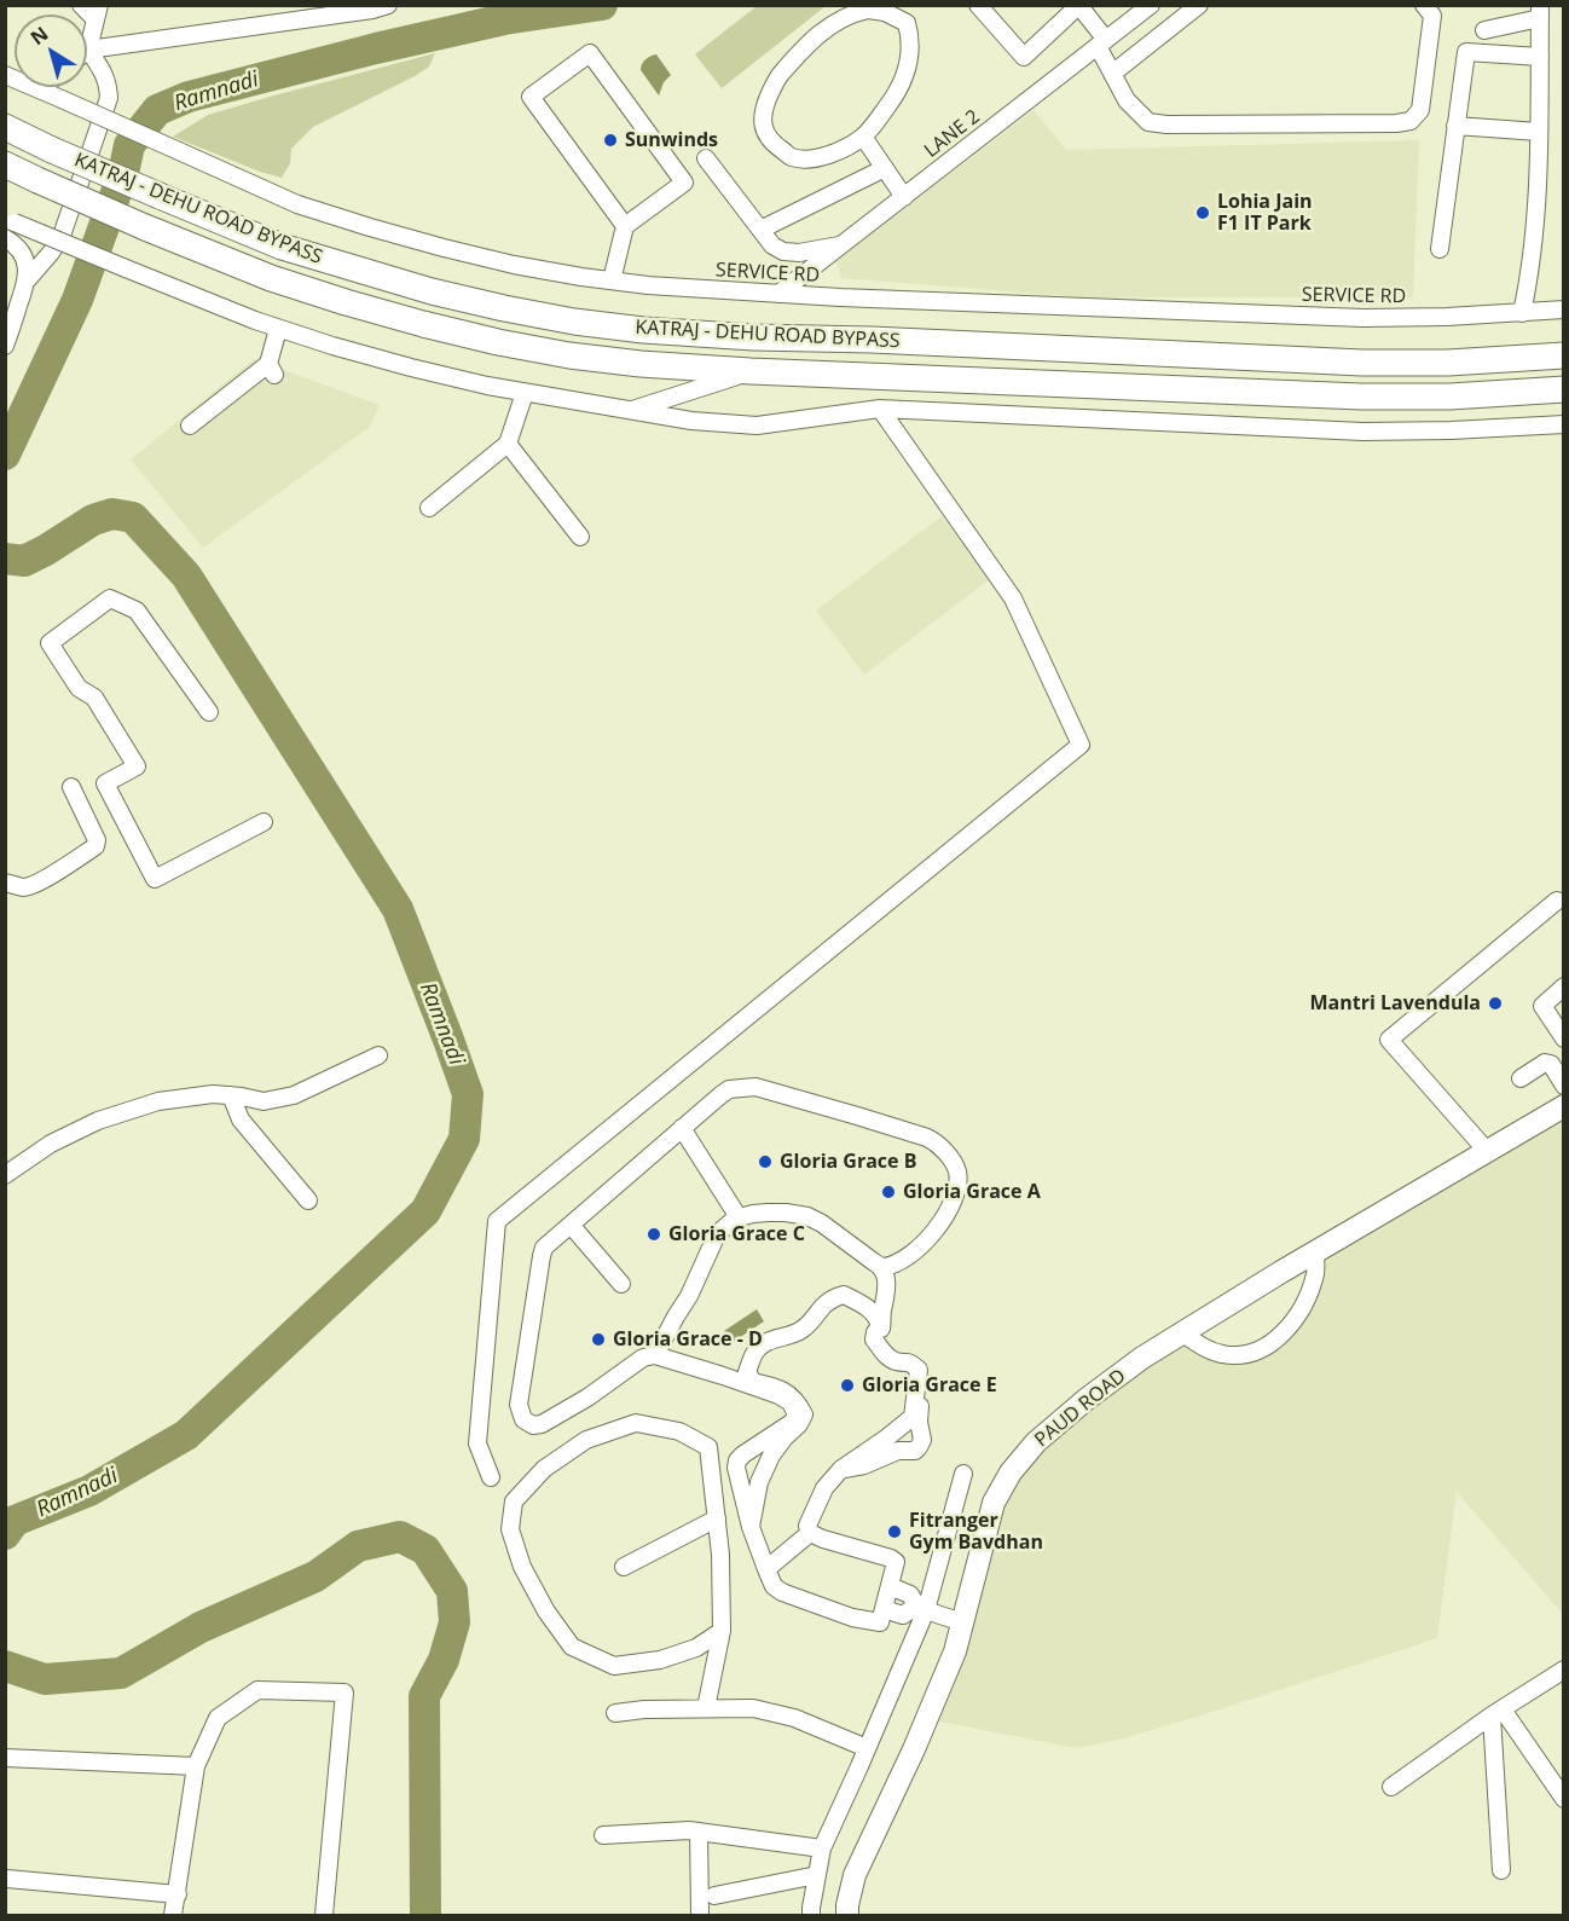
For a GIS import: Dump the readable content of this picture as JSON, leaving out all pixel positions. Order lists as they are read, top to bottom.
{
  "streets": {
    "highway": ["KATRAJ - DEHU ROAD BYPASS"],
    "main road": ["PAUD ROAD"],
    "street": ["LANE 2", "SERVICE RD"]
  },
  "crossings": [
    ["LANE 2", "SERVICE RD"]
  ],
  "water": ["Ramnadi"],
  "places": [
    "Sunwinds",
    "Lohia Jain F1 IT Park",
    "Mantri Lavendula",
    "Gloria Grace B",
    "Gloria Grace A",
    "Gloria Grace C",
    "Gloria Grace - D",
    "Gloria Grace E",
    "Fitranger Gym Bavdhan"
  ],
  "north": "top left"
}
